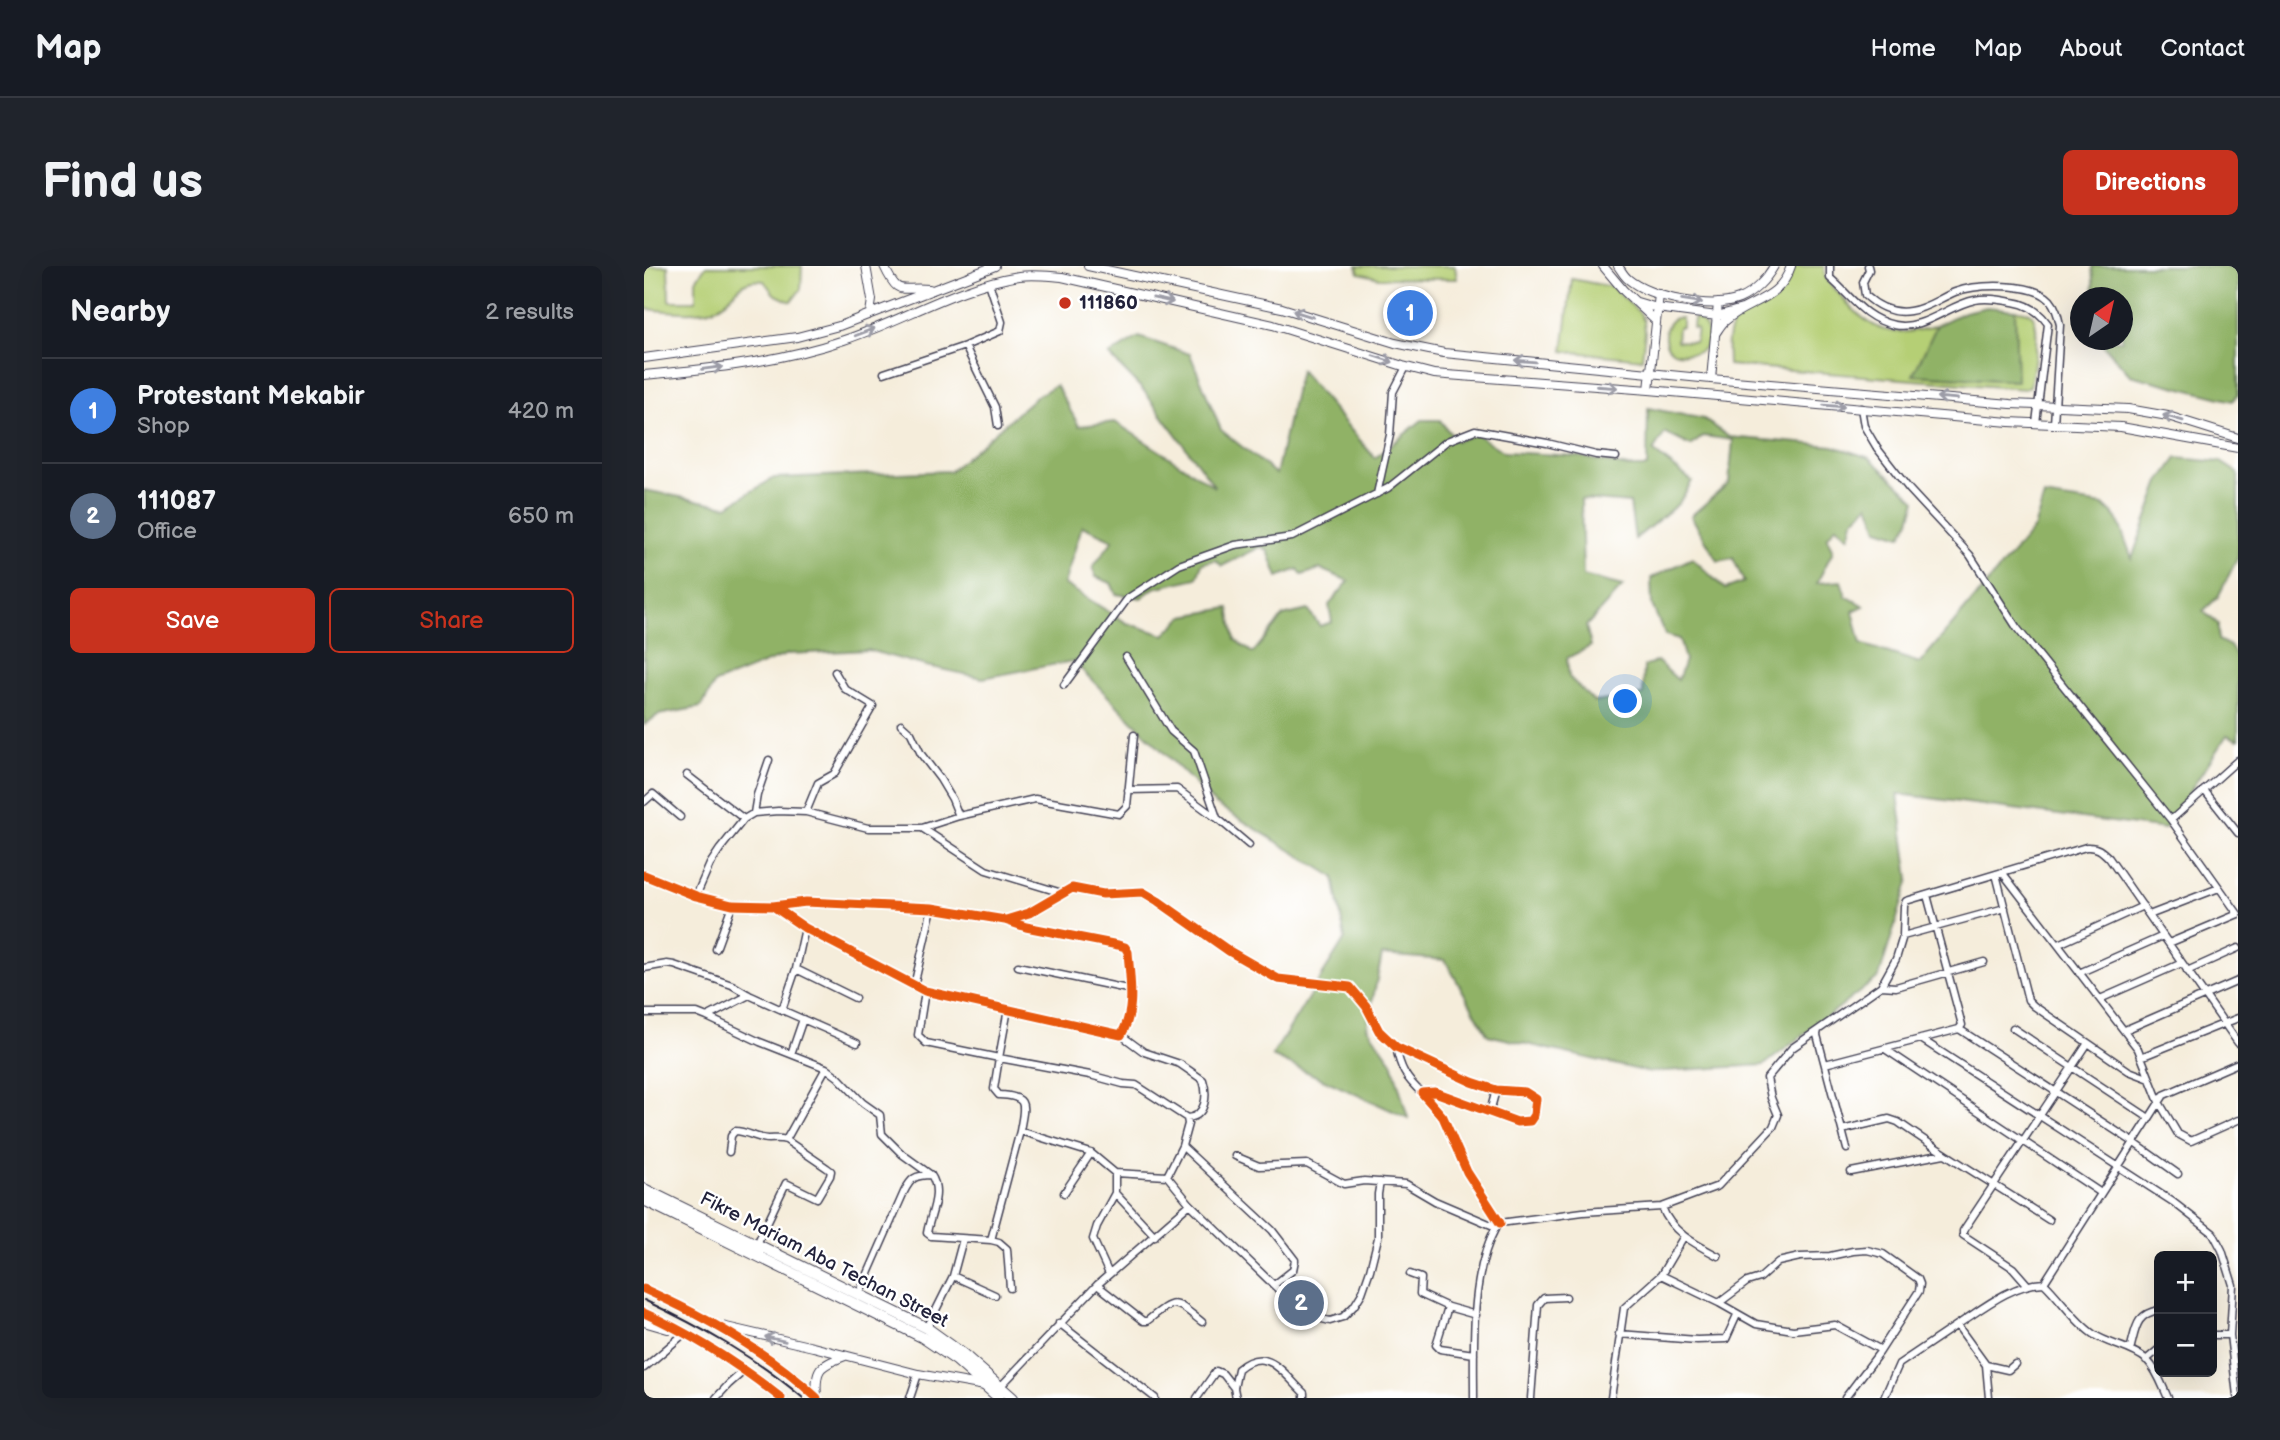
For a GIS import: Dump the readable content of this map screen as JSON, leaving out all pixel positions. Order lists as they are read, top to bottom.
{
  "streets": {
    "main road": ["Fikre Mariam Aba Techan Street"]
  },
  "places": ["111860"],
  "north": "top right",
  "page": {
    "header": "Map",
    "nav": [
      "Home",
      "Map",
      "About",
      "Contact"
    ],
    "buttons": [
      "Directions",
      ["Save", "Share"]
    ],
    "title": "Find us",
    "heading": ["Nearby", "2 results"],
    "pins": ["1", "2"],
    "list": [
      {
        "mark": "1",
        "name": "Protestant Mekabir",
        "note": "Shop",
        "value": "420 m"
      },
      {
        "mark": "2",
        "name": "111087",
        "note": "Office",
        "value": "650 m"
      }
    ],
    "map_buttons": ["+", "−"]
  }
}
